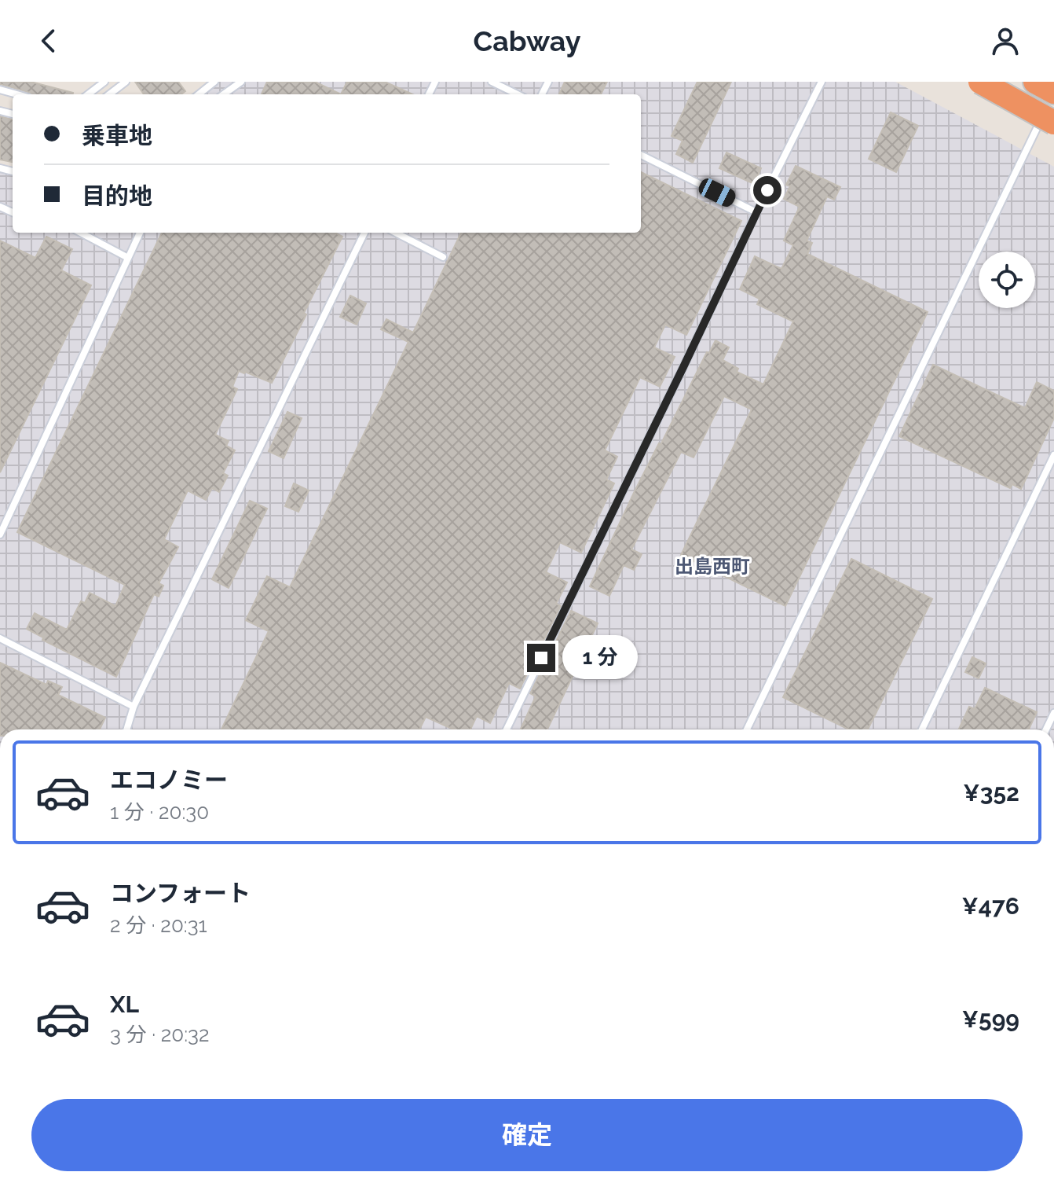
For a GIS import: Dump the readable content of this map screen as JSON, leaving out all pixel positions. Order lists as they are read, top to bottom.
{
  "districts": ["出島西町"],
  "page": {
    "header": "Cabway",
    "banner": ["乗車地", "目的地"],
    "bubble": "1 分",
    "list": [
      {
        "name": "エコノミー",
        "note": "1 分 · 20:30",
        "value": "¥352"
      },
      {
        "name": "コンフォート",
        "note": "2 分 · 20:31",
        "value": "¥476"
      },
      {
        "name": "XL",
        "note": "3 分 · 20:32",
        "value": "¥599"
      }
    ],
    "buttons": "確定"
  }
}
